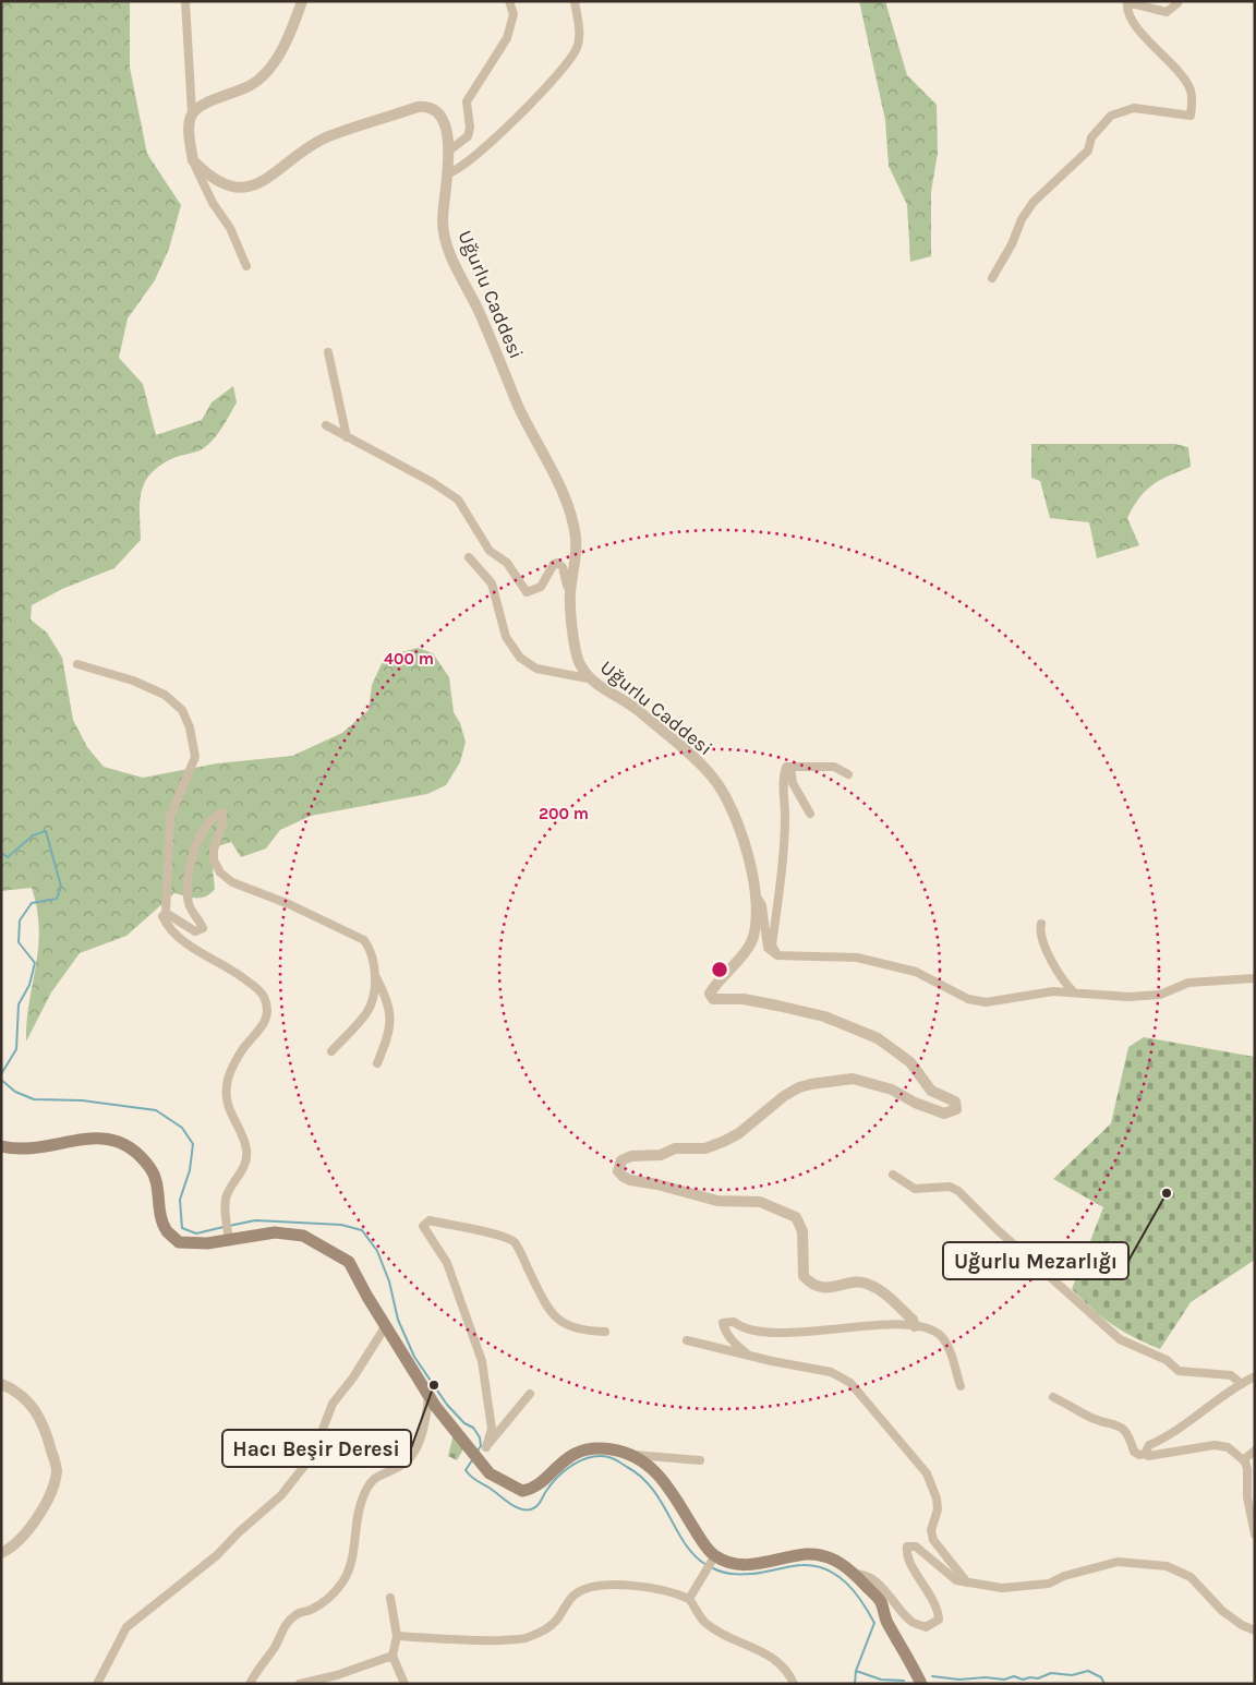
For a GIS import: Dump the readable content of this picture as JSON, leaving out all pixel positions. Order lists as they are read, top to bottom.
{
  "streets": {
    "street": ["Uğurlu Caddesi"]
  },
  "places": ["Uğurlu Mezarlığı", "Hacı Beşir Deresi"],
  "rings": ["400 m", "200 m"]
}
